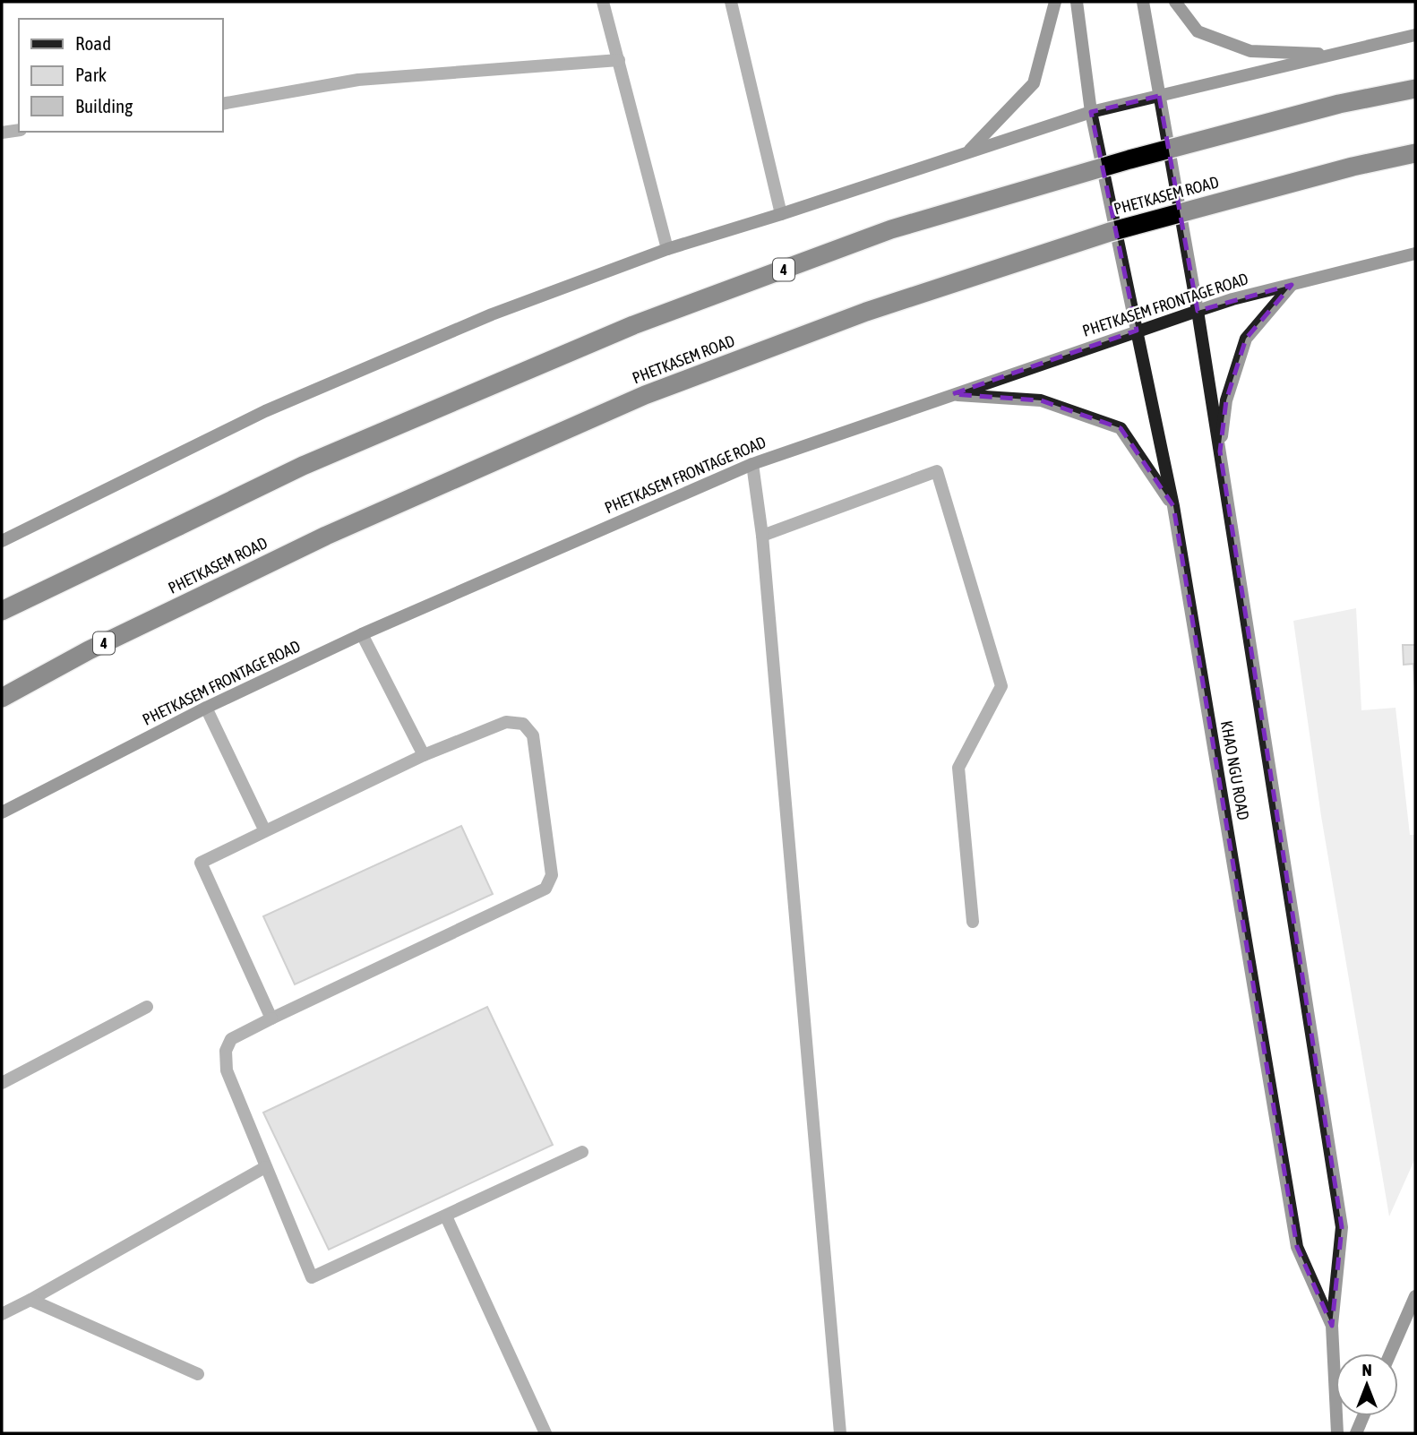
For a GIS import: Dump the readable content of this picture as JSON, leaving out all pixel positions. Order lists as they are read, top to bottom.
{
  "streets": {
    "highway": ["PHETKASEM ROAD", "4"],
    "main road": ["PHETKASEM FRONTAGE ROAD", "KHAO NGU ROAD"]
  },
  "crossings": [
    ["PHETKASEM FRONTAGE ROAD", "KHAO NGU ROAD"]
  ],
  "legend": ["Road", "Park", "Building"],
  "north": "top"
}
